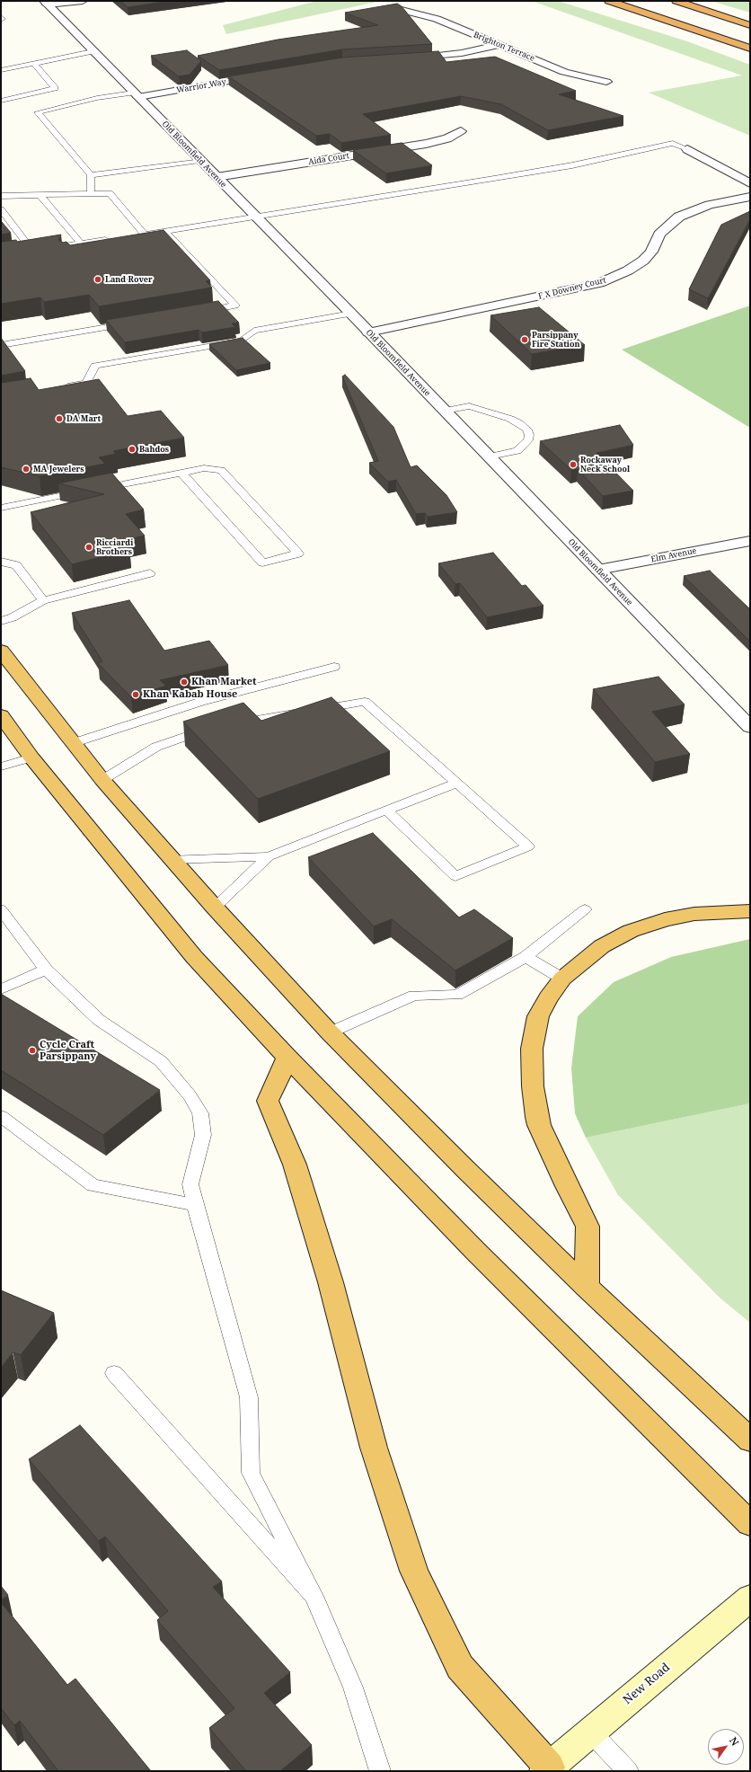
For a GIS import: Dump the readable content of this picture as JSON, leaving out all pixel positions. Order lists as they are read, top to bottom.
{
  "streets": {
    "main road": ["New Road"],
    "street": [
      "Brighton Terrace",
      "Warrior Way",
      "Old Bloomfield Avenue",
      "Aida Court",
      "F X Downey Court",
      "Elm Avenue"
    ]
  },
  "crossings": [
    ["Warrior Way", "Old Bloomfield Avenue"],
    ["Old Bloomfield Avenue", "Aida Court"],
    ["Old Bloomfield Avenue", "F X Downey Court"],
    ["Old Bloomfield Avenue", "Elm Avenue"]
  ],
  "places": [
    "Land Rover",
    "Parsippany Fire Station",
    "DA Mart",
    "Bahdos",
    "Rockaway Neck School",
    "MA Jewelers",
    "Ricciardi Brothers",
    "Khan Market",
    "Khan Kabab House",
    "Cycle Craft Parsippany"
  ],
  "north": "top right"
}
